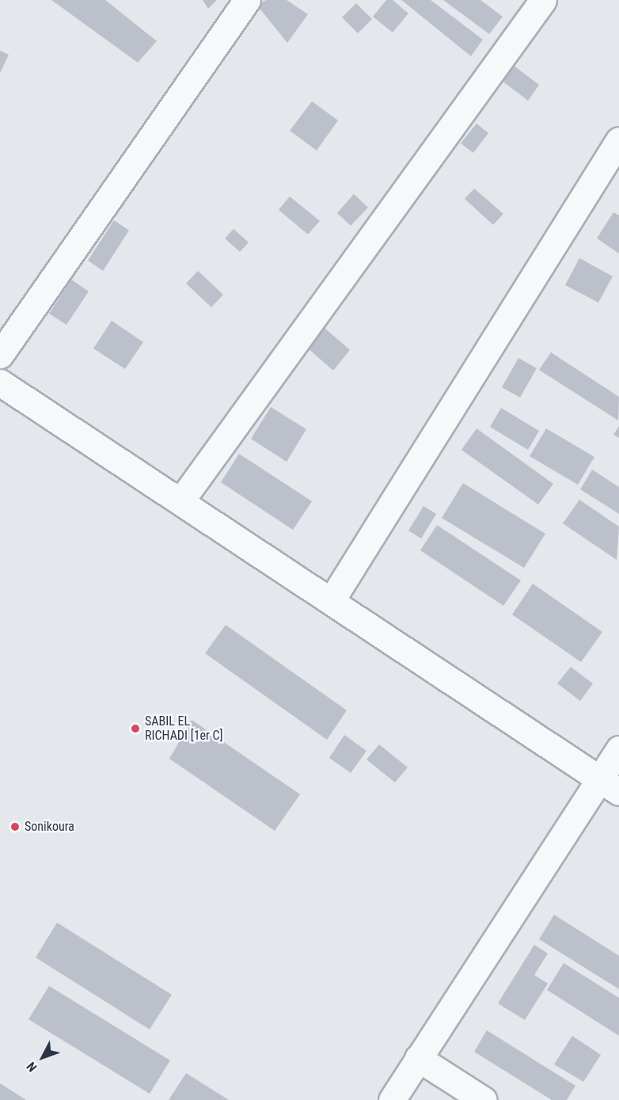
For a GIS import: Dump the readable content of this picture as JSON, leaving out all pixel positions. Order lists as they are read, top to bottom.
{
  "places": ["SABIL EL RICHADI [1er C]", "Sonikoura"],
  "north": "bottom left"
}
